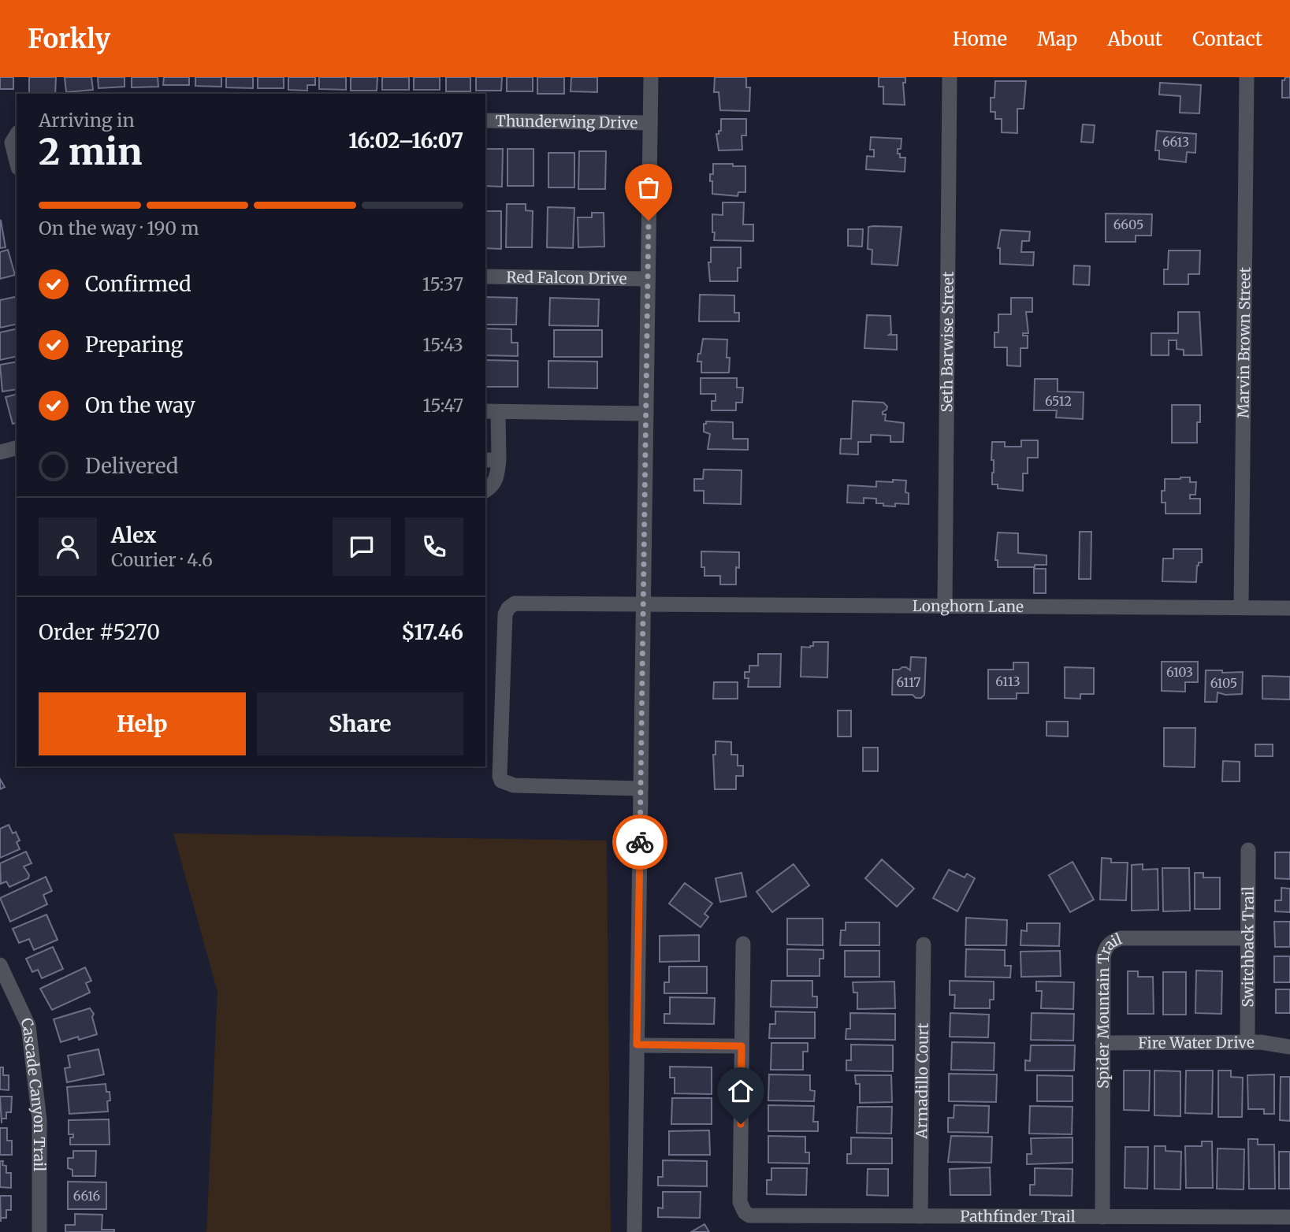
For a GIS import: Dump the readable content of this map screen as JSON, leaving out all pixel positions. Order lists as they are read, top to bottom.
{
  "streets": {
    "street": [
      "Thunderwing Drive",
      "Red Falcon Drive",
      "Seth Barwise Street",
      "Marvin Brown Street",
      "Longhorn Lane",
      "Switchback Trail",
      "Spider Mountain Trail",
      "Fire Water Drive",
      "Armadillo Court",
      "Cascade Canyon Trail",
      "Pathfinder Trail"
    ]
  },
  "crossings": [
    ["Seth Barwise Street", "Longhorn Lane"],
    ["Marvin Brown Street", "Longhorn Lane"],
    ["Switchback Trail", "Spider Mountain Trail"],
    ["Switchback Trail", "Fire Water Drive"],
    ["Spider Mountain Trail", "Fire Water Drive"],
    ["Spider Mountain Trail", "Pathfinder Trail"],
    ["Armadillo Court", "Pathfinder Trail"]
  ],
  "house_numbers": [
    "6613",
    "6605",
    "6512",
    "6103",
    "6113",
    "6117",
    "6105",
    "6616"
  ],
  "page": {
    "header": "Forkly",
    "nav": [
      "Home",
      "Map",
      "About",
      "Contact"
    ],
    "heading": ["2 min", "Arriving in", "16:02–16:07"],
    "panel": [
      "Alex",
      "Courier · 4.6",
      "Order #5270",
      "$17.46"
    ],
    "bar": "On the way · 190 m",
    "list": [
      ["Confirmed", "15:37"],
      ["Preparing", "15:43"],
      ["On the way", "15:47"],
      "Delivered"
    ],
    "buttons": ["Help", "Share"]
  }
}
